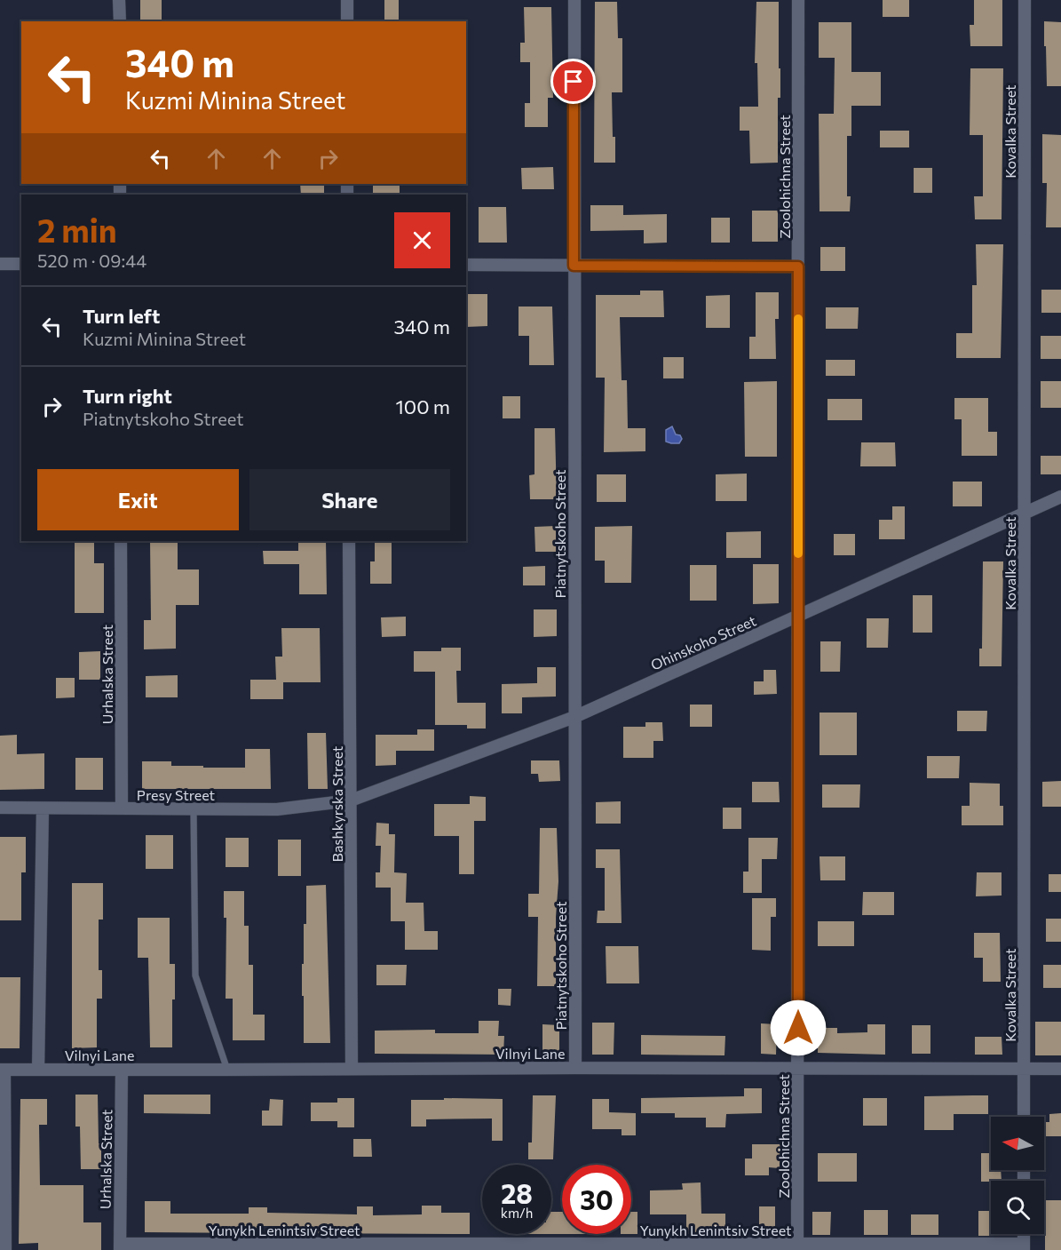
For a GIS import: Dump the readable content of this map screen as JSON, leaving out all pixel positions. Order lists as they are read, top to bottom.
{
  "streets": {
    "street": [
      "Kovalka Street",
      "Zoolohichna Street",
      "Piatnytskoho Street",
      "Ohinskoho Street",
      "Urhalska Street",
      "Presy Street",
      "Bashkyrska Street",
      "Vilnyi Lane",
      "Yunykh Lenintsiv Street"
    ]
  },
  "crossings": [
    ["Kovalka Street", "Ohinskoho Street"],
    ["Kovalka Street", "Vilnyi Lane"],
    ["Zoolohichna Street", "Ohinskoho Street"],
    ["Zoolohichna Street", "Vilnyi Lane"],
    ["Zoolohichna Street", "Yunykh Lenintsiv Street"],
    ["Piatnytskoho Street", "Ohinskoho Street"],
    ["Piatnytskoho Street", "Vilnyi Lane"],
    ["Ohinskoho Street", "Presy Street"],
    ["Ohinskoho Street", "Bashkyrska Street"],
    ["Urhalska Street", "Presy Street"],
    ["Urhalska Street", "Vilnyi Lane"],
    ["Urhalska Street", "Yunykh Lenintsiv Street"],
    ["Presy Street", "Bashkyrska Street"],
    ["Bashkyrska Street", "Vilnyi Lane"]
  ],
  "north": "left",
  "page": {
    "turn": ["340 m", "Kuzmi Minina Street"],
    "heading": ["2 min", "520 m · 09:44"],
    "list": [
      {
        "name": "Turn left",
        "note": "Kuzmi Minina Street",
        "value": "340 m"
      },
      {
        "name": "Turn right",
        "note": "Piatnytskoho Street",
        "value": "100 m"
      }
    ],
    "buttons": ["Exit", "Share"],
    "speed": "28 km/h",
    "limit": "30"
  }
}
